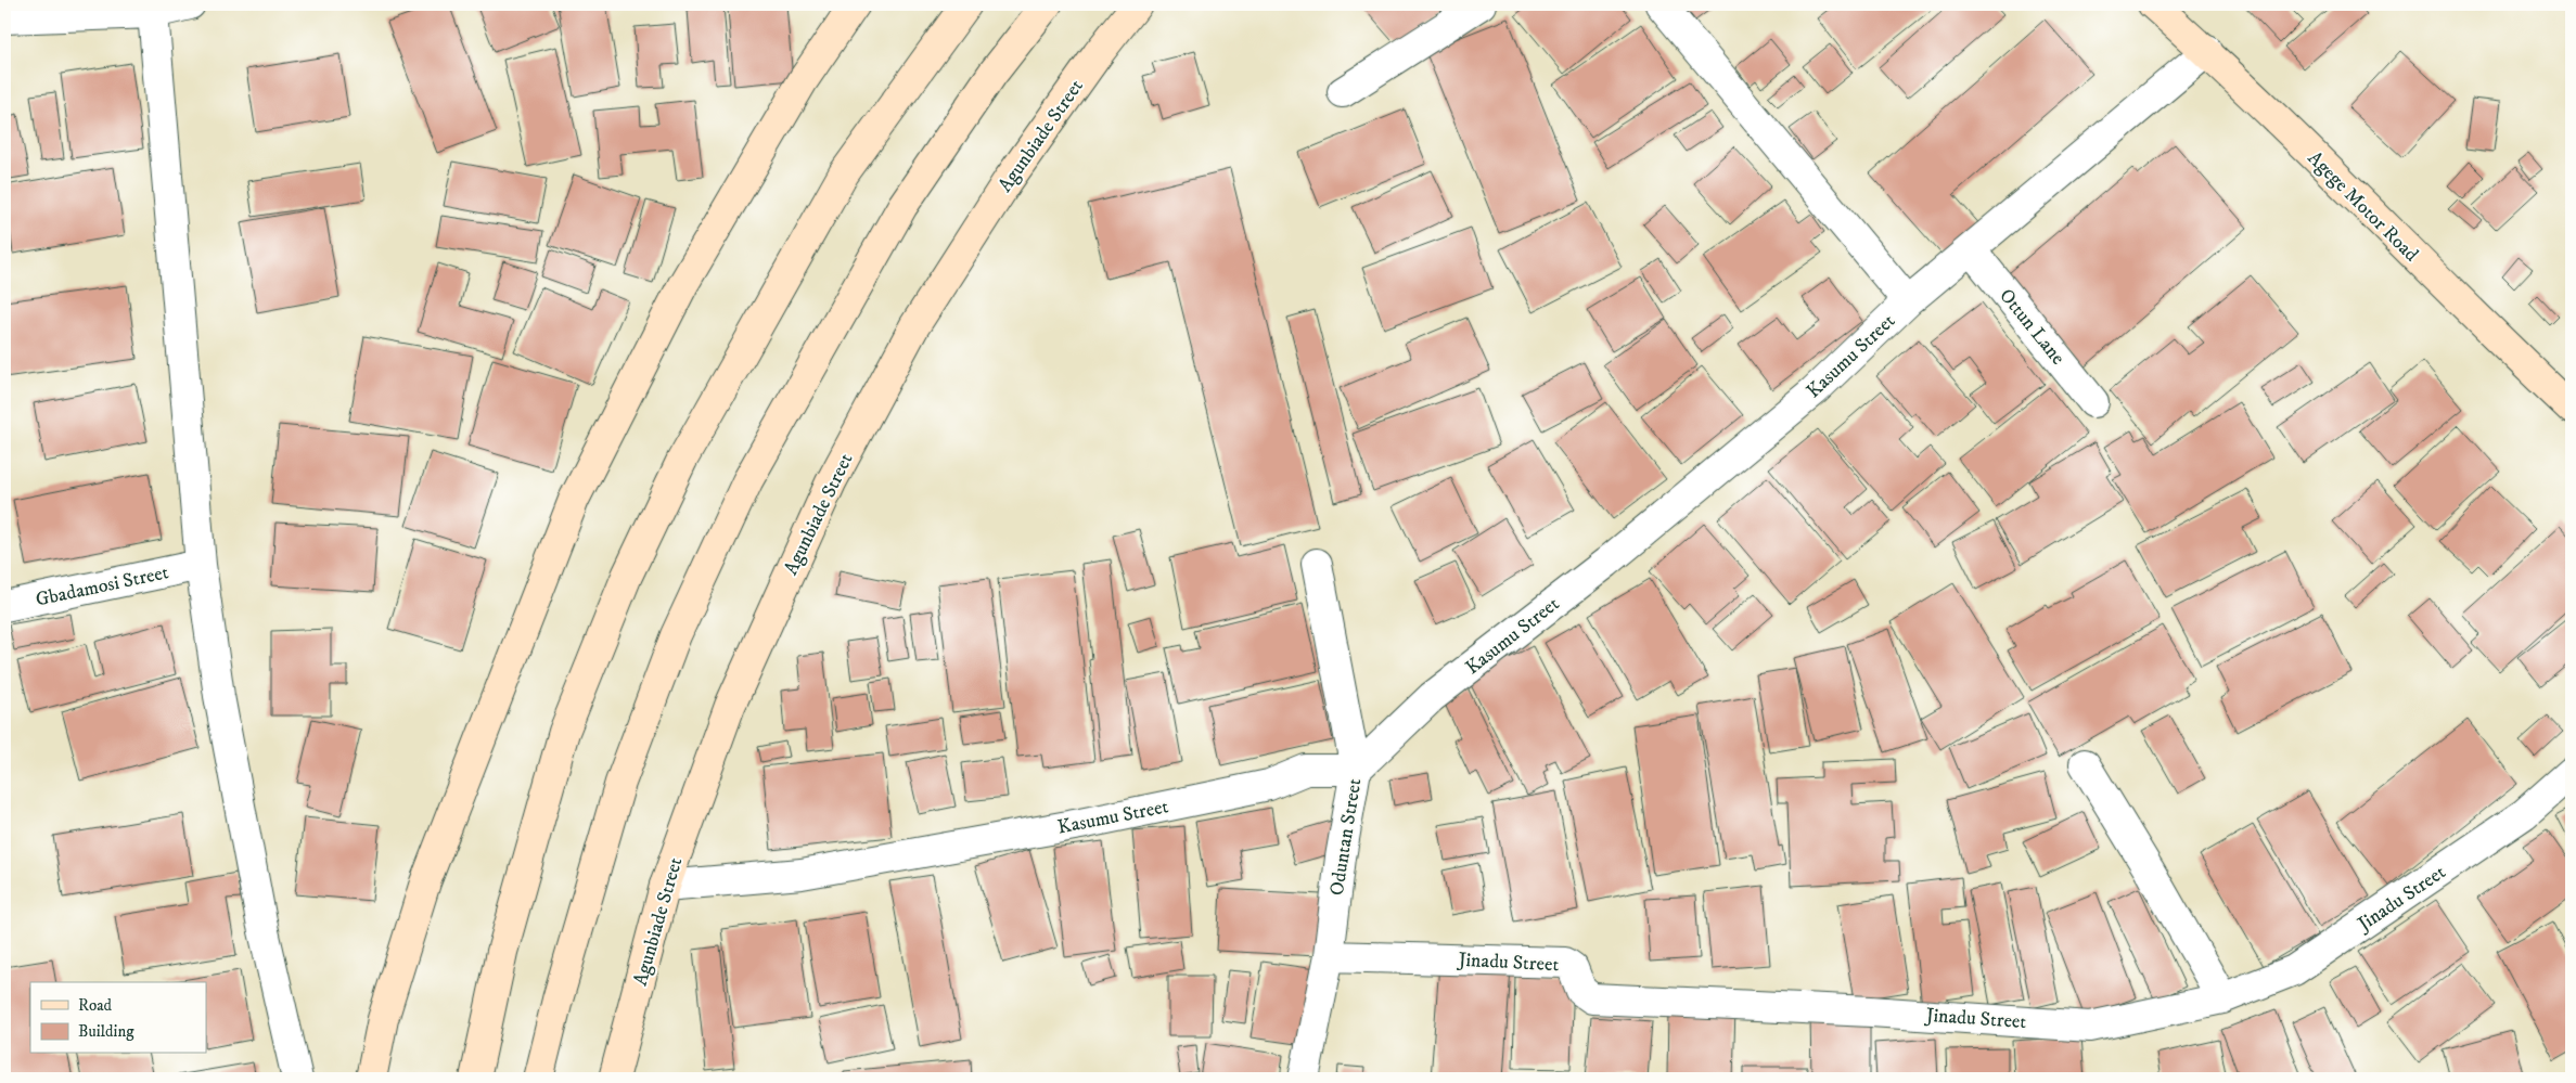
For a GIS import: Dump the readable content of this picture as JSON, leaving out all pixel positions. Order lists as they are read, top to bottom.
{
  "streets": {
    "main road": ["Agunbiade Street", "Agege Motor Road"],
    "street": [
      "Ottun Lane",
      "Kasumu Street",
      "Gbadamosi Street",
      "Oduntan Street",
      "Jinadu Street"
    ]
  },
  "crossings": [
    ["Agunbiade Street", "Kasumu Street"],
    ["Agege Motor Road", "Kasumu Street"],
    ["Ottun Lane", "Kasumu Street"],
    ["Kasumu Street", "Oduntan Street"],
    ["Oduntan Street", "Jinadu Street"]
  ],
  "legend": ["Road", "Building"]
}
